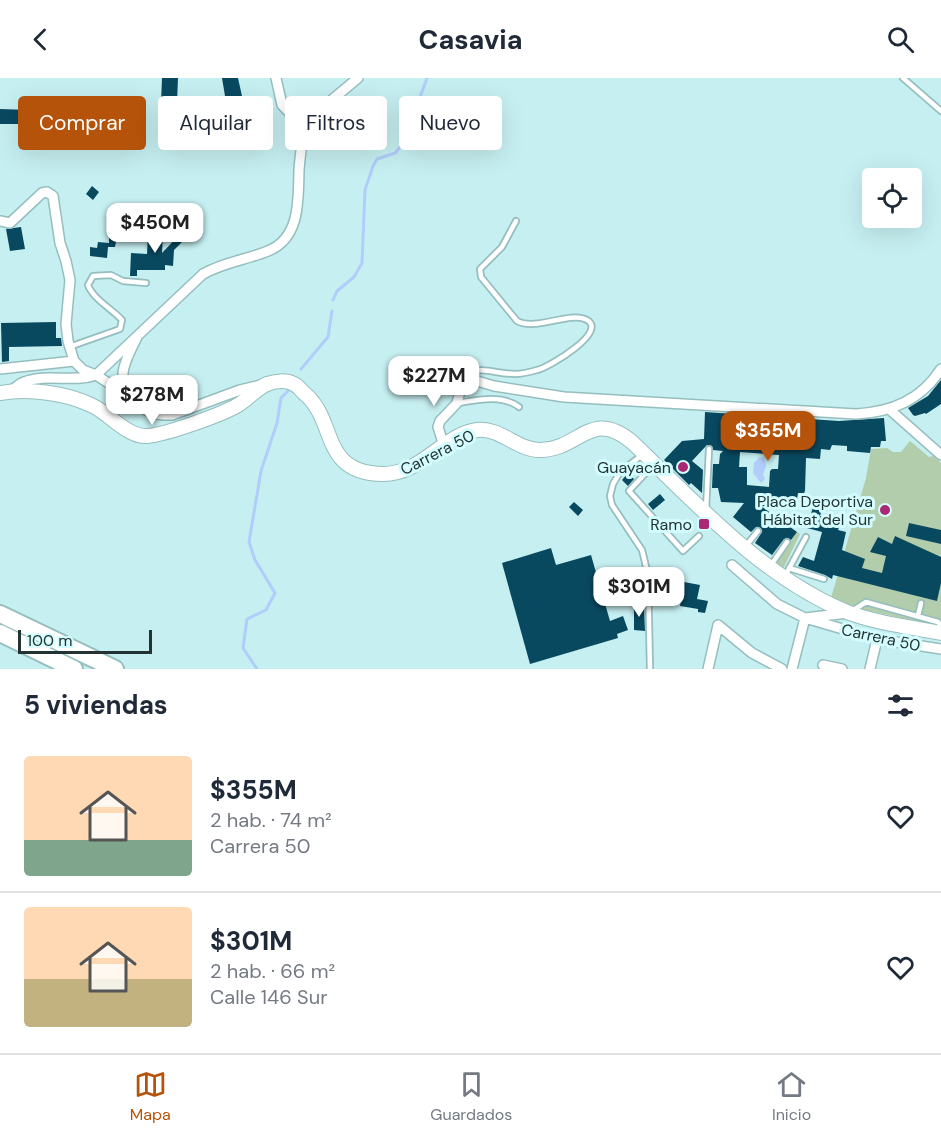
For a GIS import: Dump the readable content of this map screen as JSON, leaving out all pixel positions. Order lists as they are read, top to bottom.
{
  "streets": {
    "main road": ["Carrera 50"]
  },
  "places": {
    "other": ["Guayacán", "Placa Deportiva Hábitat del Sur"],
    "transit": ["Ramo"]
  },
  "scale_bar": "100 m",
  "page": {
    "header": "Casavia",
    "chip": [
      "Comprar",
      "Alquilar",
      "Filtros",
      "Nuevo"
    ],
    "price": [
      "$450M",
      "$227M",
      "$278M",
      "$355M",
      "$301M"
    ],
    "scale": "100 m",
    "heading": "5 viviendas",
    "list": [
      {
        "name": "$355M",
        "note": "2 hab. · 74 m² · Carrera 50"
      },
      {
        "name": "$301M",
        "note": "2 hab. · 66 m² · Calle 146 Sur"
      }
    ],
    "tabs": ["Mapa", "Guardados", "Inicio"]
  }
}
